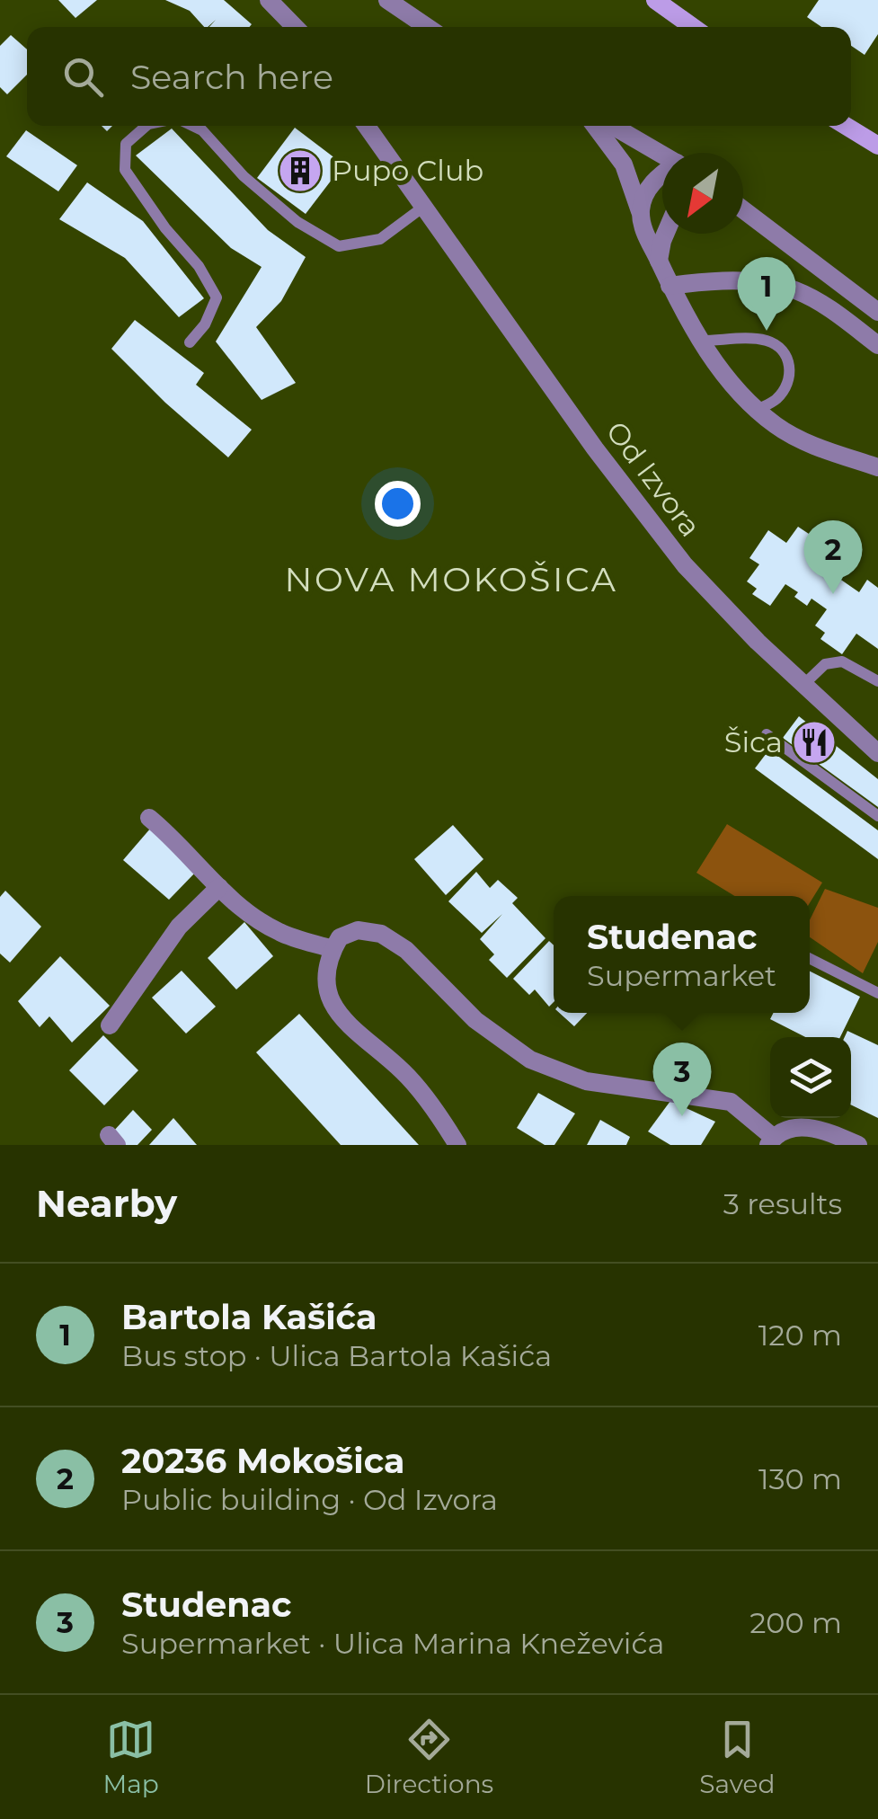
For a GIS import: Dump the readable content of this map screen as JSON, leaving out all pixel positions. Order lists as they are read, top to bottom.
{
  "streets": {
    "street": ["Od Izvora"]
  },
  "districts": ["NOVA MOKOŠICA"],
  "places": {
    "building": ["Pupo Club"],
    "restaurant": ["Šica"]
  },
  "north": "bottom left",
  "page": {
    "search": "Search here",
    "pins": ["1", "2", "3"],
    "popup": ["Studenac", "Supermarket"],
    "heading": ["Nearby", "3 results"],
    "list": [
      {
        "mark": "1",
        "name": "Bartola Kašića",
        "note": "Bus stop · Ulica Bartola Kašića",
        "value": "120 m"
      },
      {
        "mark": "2",
        "name": "20236 Mokošica",
        "note": "Public building · Od Izvora",
        "value": "130 m"
      },
      {
        "mark": "3",
        "name": "Studenac",
        "note": "Supermarket · Ulica Marina Kneževića",
        "value": "200 m"
      }
    ],
    "nav": ["Map", "Directions", "Saved"]
  }
}
